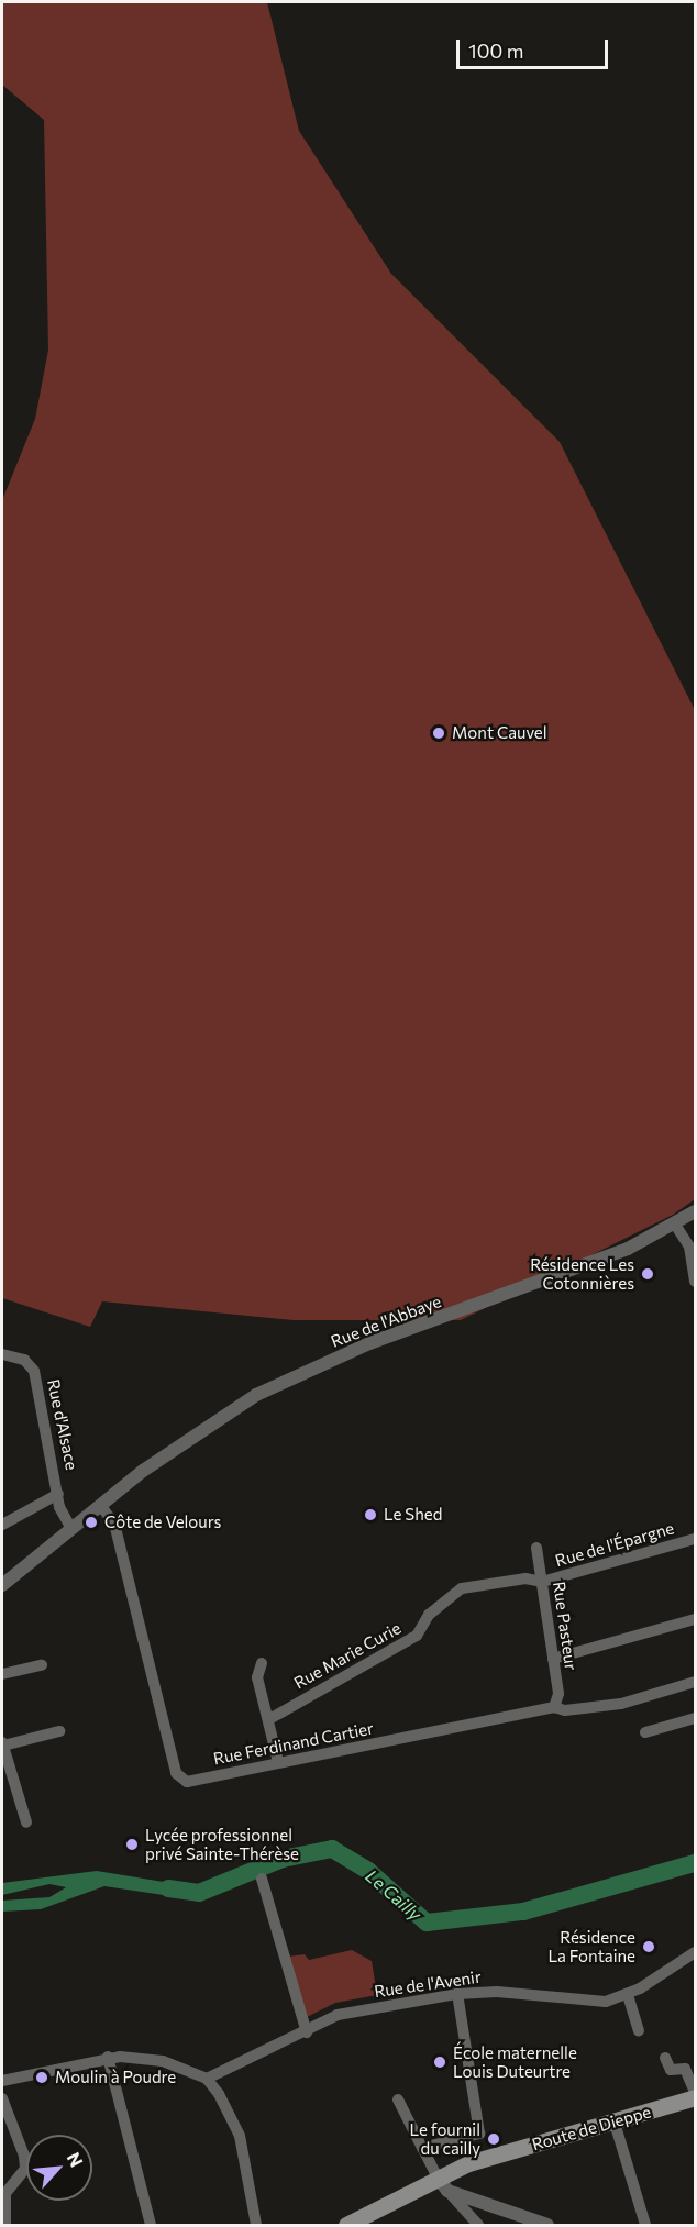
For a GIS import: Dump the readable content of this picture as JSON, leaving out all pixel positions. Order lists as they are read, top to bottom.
{
  "streets": {
    "main road": ["Route de Dieppe"],
    "street": [
      "Rue de l'Abbaye",
      "Rue d'Alsace",
      "Rue de l'Épargne",
      "Rue Pasteur",
      "Rue Marie Curie",
      "Rue Ferdinand Cartier",
      "Rue de l'Avenir"
    ]
  },
  "crossings": [
    ["Rue de l'Abbaye", "Rue d'Alsace"],
    ["Rue de l'Abbaye", "Rue Ferdinand Cartier"],
    ["Rue de l'Épargne", "Rue Pasteur"],
    ["Rue de l'Épargne", "Rue Marie Curie"],
    ["Rue Pasteur", "Rue Marie Curie"],
    ["Rue Pasteur", "Rue Ferdinand Cartier"]
  ],
  "water": ["Le Cailly"],
  "places": [
    "Mont Cauvel",
    "Résidence Les Cotonnières",
    "Le Shed",
    "Côte de Velours",
    "Lycée professionnel privé Sainte-Thérèse",
    "Résidence La Fontaine",
    "École maternelle Louis Duteurtre",
    "Moulin à Poudre",
    "Le fournil du cailly"
  ],
  "scale_bar": "100 m",
  "north": "top right"
}
